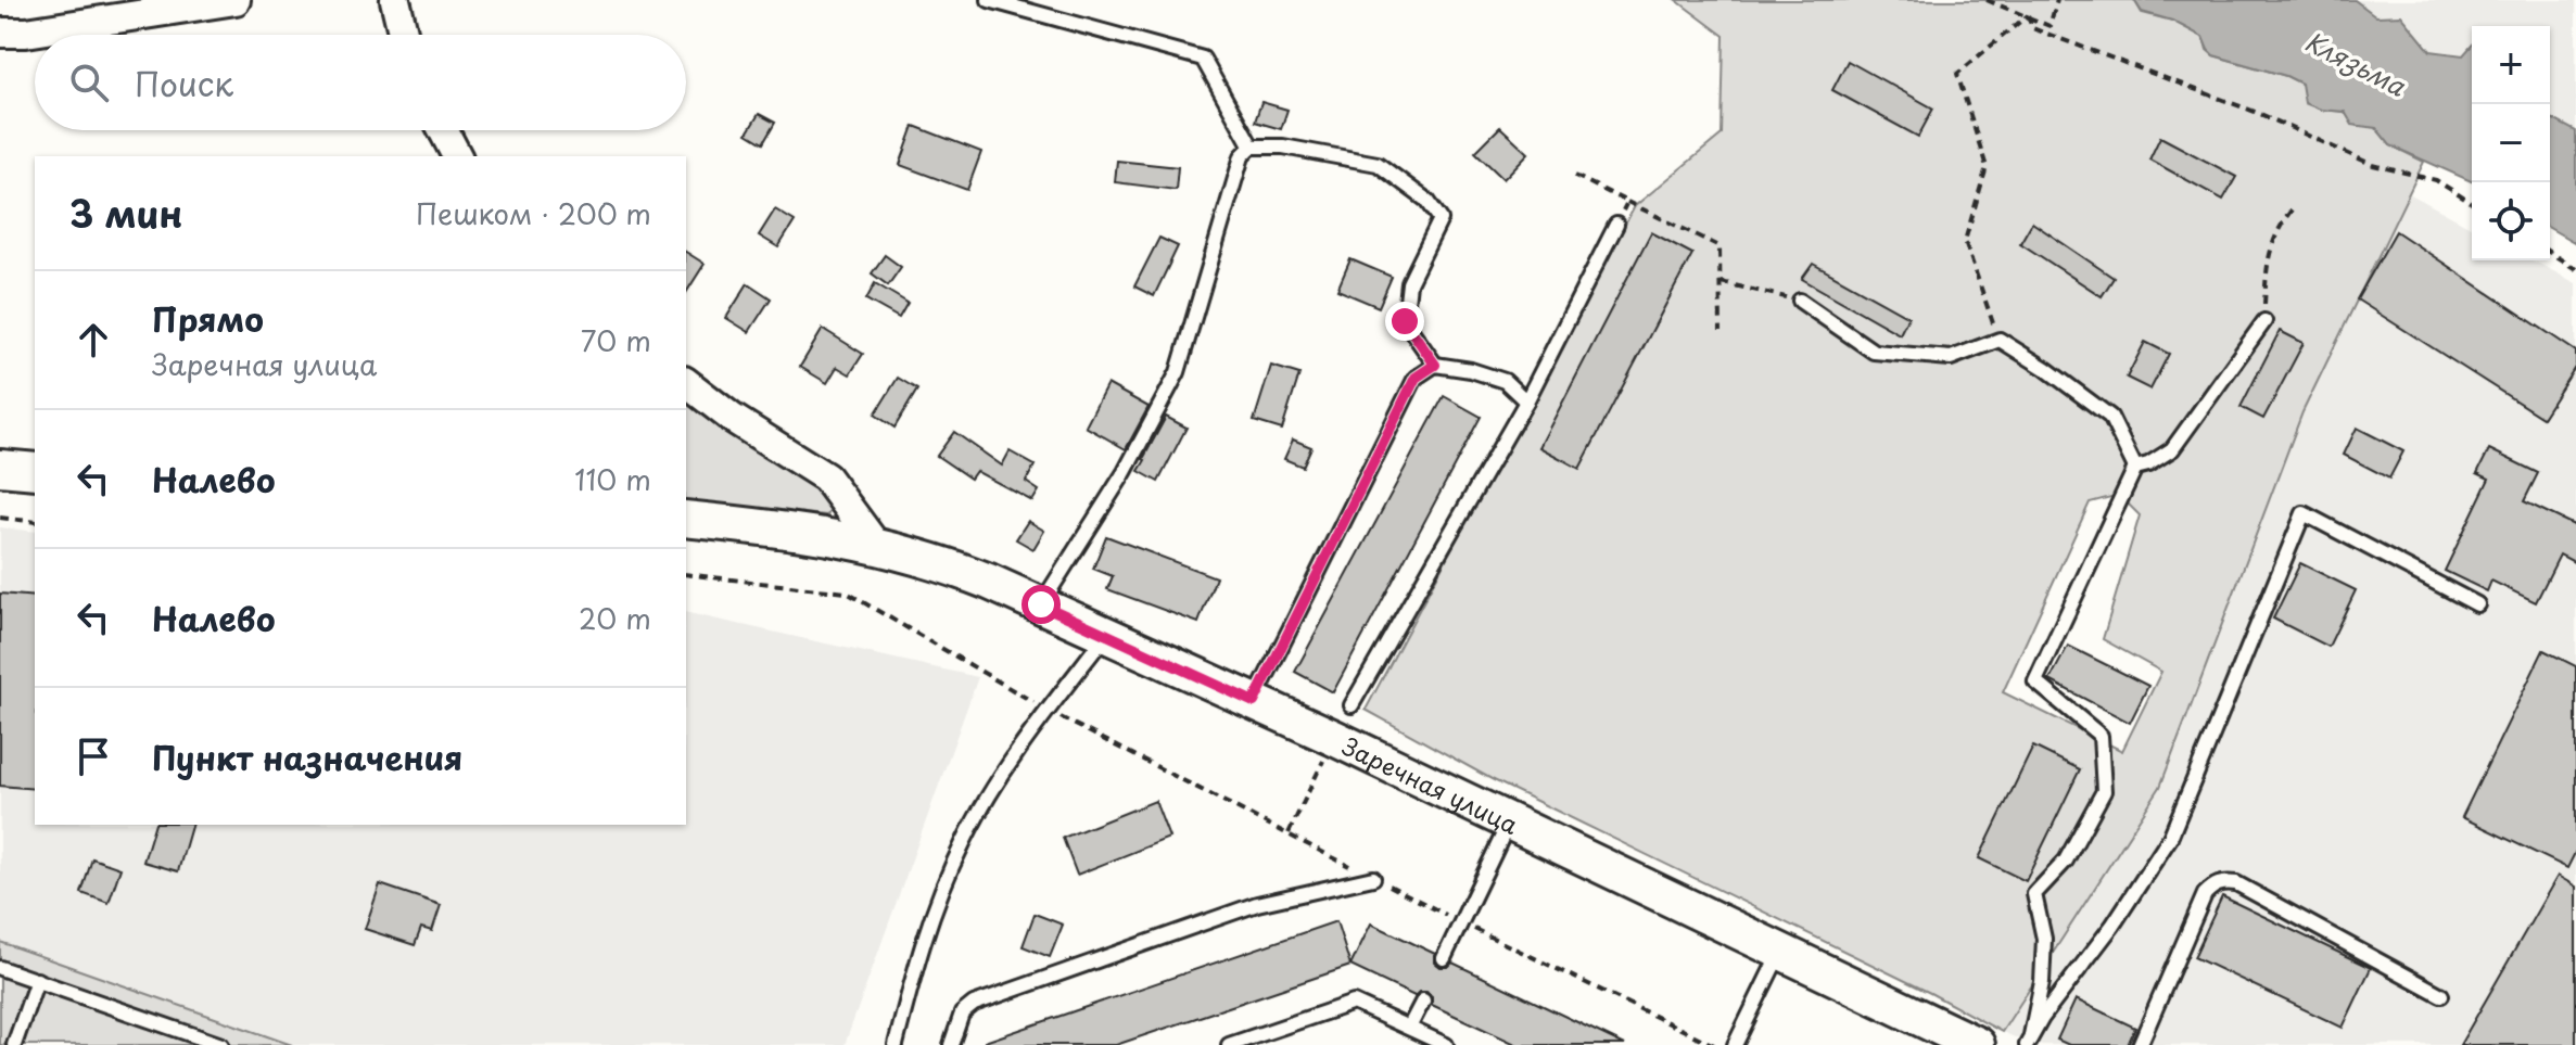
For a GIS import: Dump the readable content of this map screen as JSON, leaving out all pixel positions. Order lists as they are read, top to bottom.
{
  "streets": {
    "street": ["Заречная улица"]
  },
  "water": ["Клязьма"],
  "page": {
    "map_buttons": ["+", "−"],
    "search": "Поиск",
    "heading": ["3 мин", "Пешком · 200 m"],
    "list": [
      ["Прямо", "Заречная улица", "70 m"],
      ["Налево", "110 m"],
      ["Налево", "20 m"],
      "Пункт назначения"
    ]
  }
}
